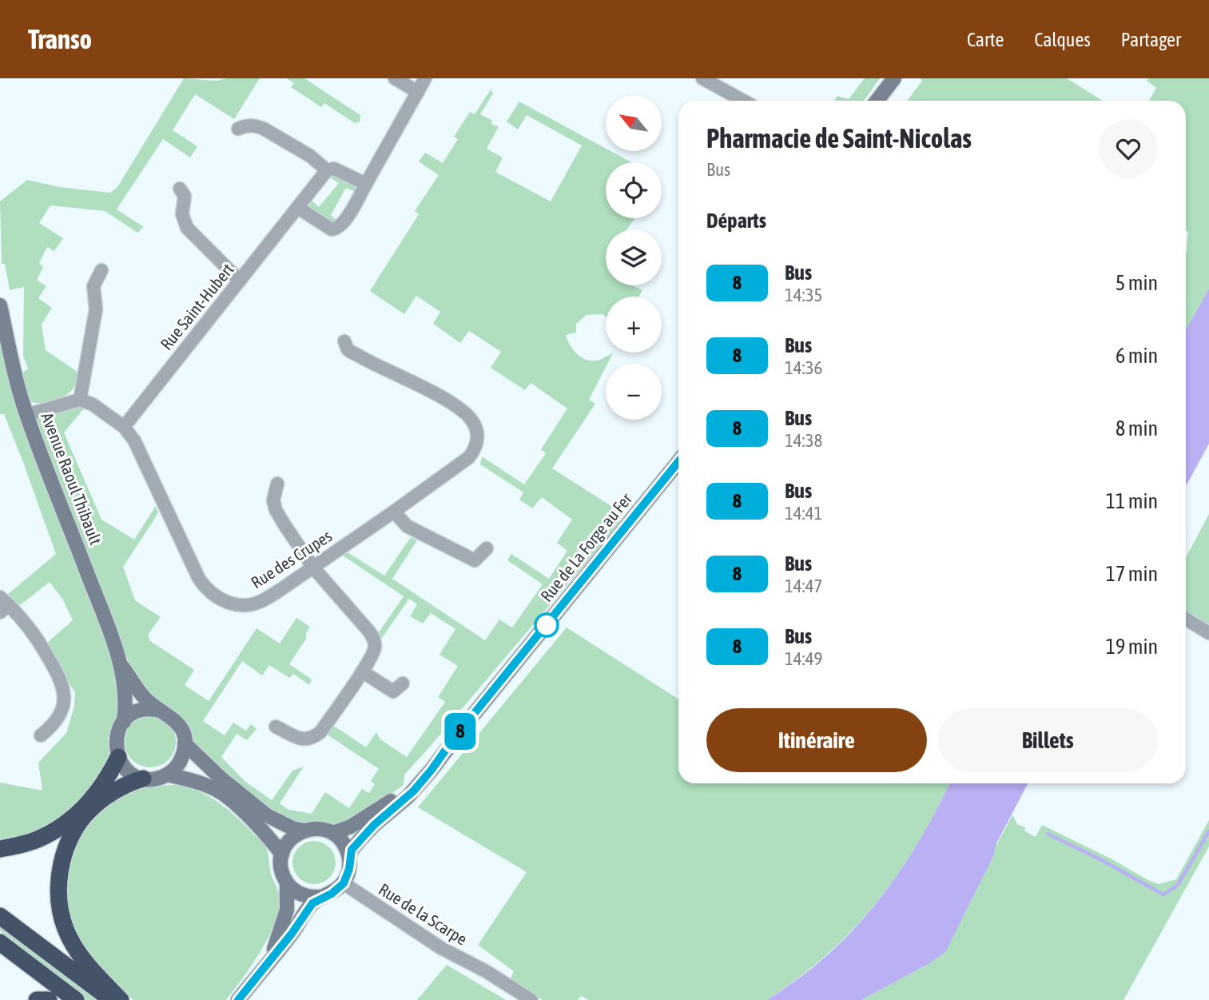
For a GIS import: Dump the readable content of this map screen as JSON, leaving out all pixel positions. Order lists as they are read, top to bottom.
{
  "streets": {
    "main road": ["Avenue Raoul Thibault", "Rue de La Forge au Fer"],
    "street": ["Rue Saint-Hubert", "Rue des Crupes", "Rue de la Scarpe"]
  },
  "crossings": [
    ["Rue Saint-Hubert", "Rue des Crupes"]
  ],
  "lines": ["bus line 8"],
  "north": "top left",
  "page": {
    "header": "Transo",
    "nav": ["Carte", "Calques", "Partager"],
    "on_map": "8",
    "map_buttons": ["+", "−"],
    "heading": [
      ["Pharmacie de Saint-Nicolas", "Bus"],
      "Départs"
    ],
    "list": [
      {
        "mark": "8",
        "name": "Bus",
        "note": "14:35",
        "value": "5 min"
      },
      {
        "mark": "8",
        "name": "Bus",
        "note": "14:36",
        "value": "6 min"
      },
      {
        "mark": "8",
        "name": "Bus",
        "note": "14:38",
        "value": "8 min"
      },
      {
        "mark": "8",
        "name": "Bus",
        "note": "14:41",
        "value": "11 min"
      },
      {
        "mark": "8",
        "name": "Bus",
        "note": "14:47",
        "value": "17 min"
      },
      {
        "mark": "8",
        "name": "Bus",
        "note": "14:49",
        "value": "19 min"
      }
    ],
    "buttons": ["Itinéraire", "Billets"]
  }
}
